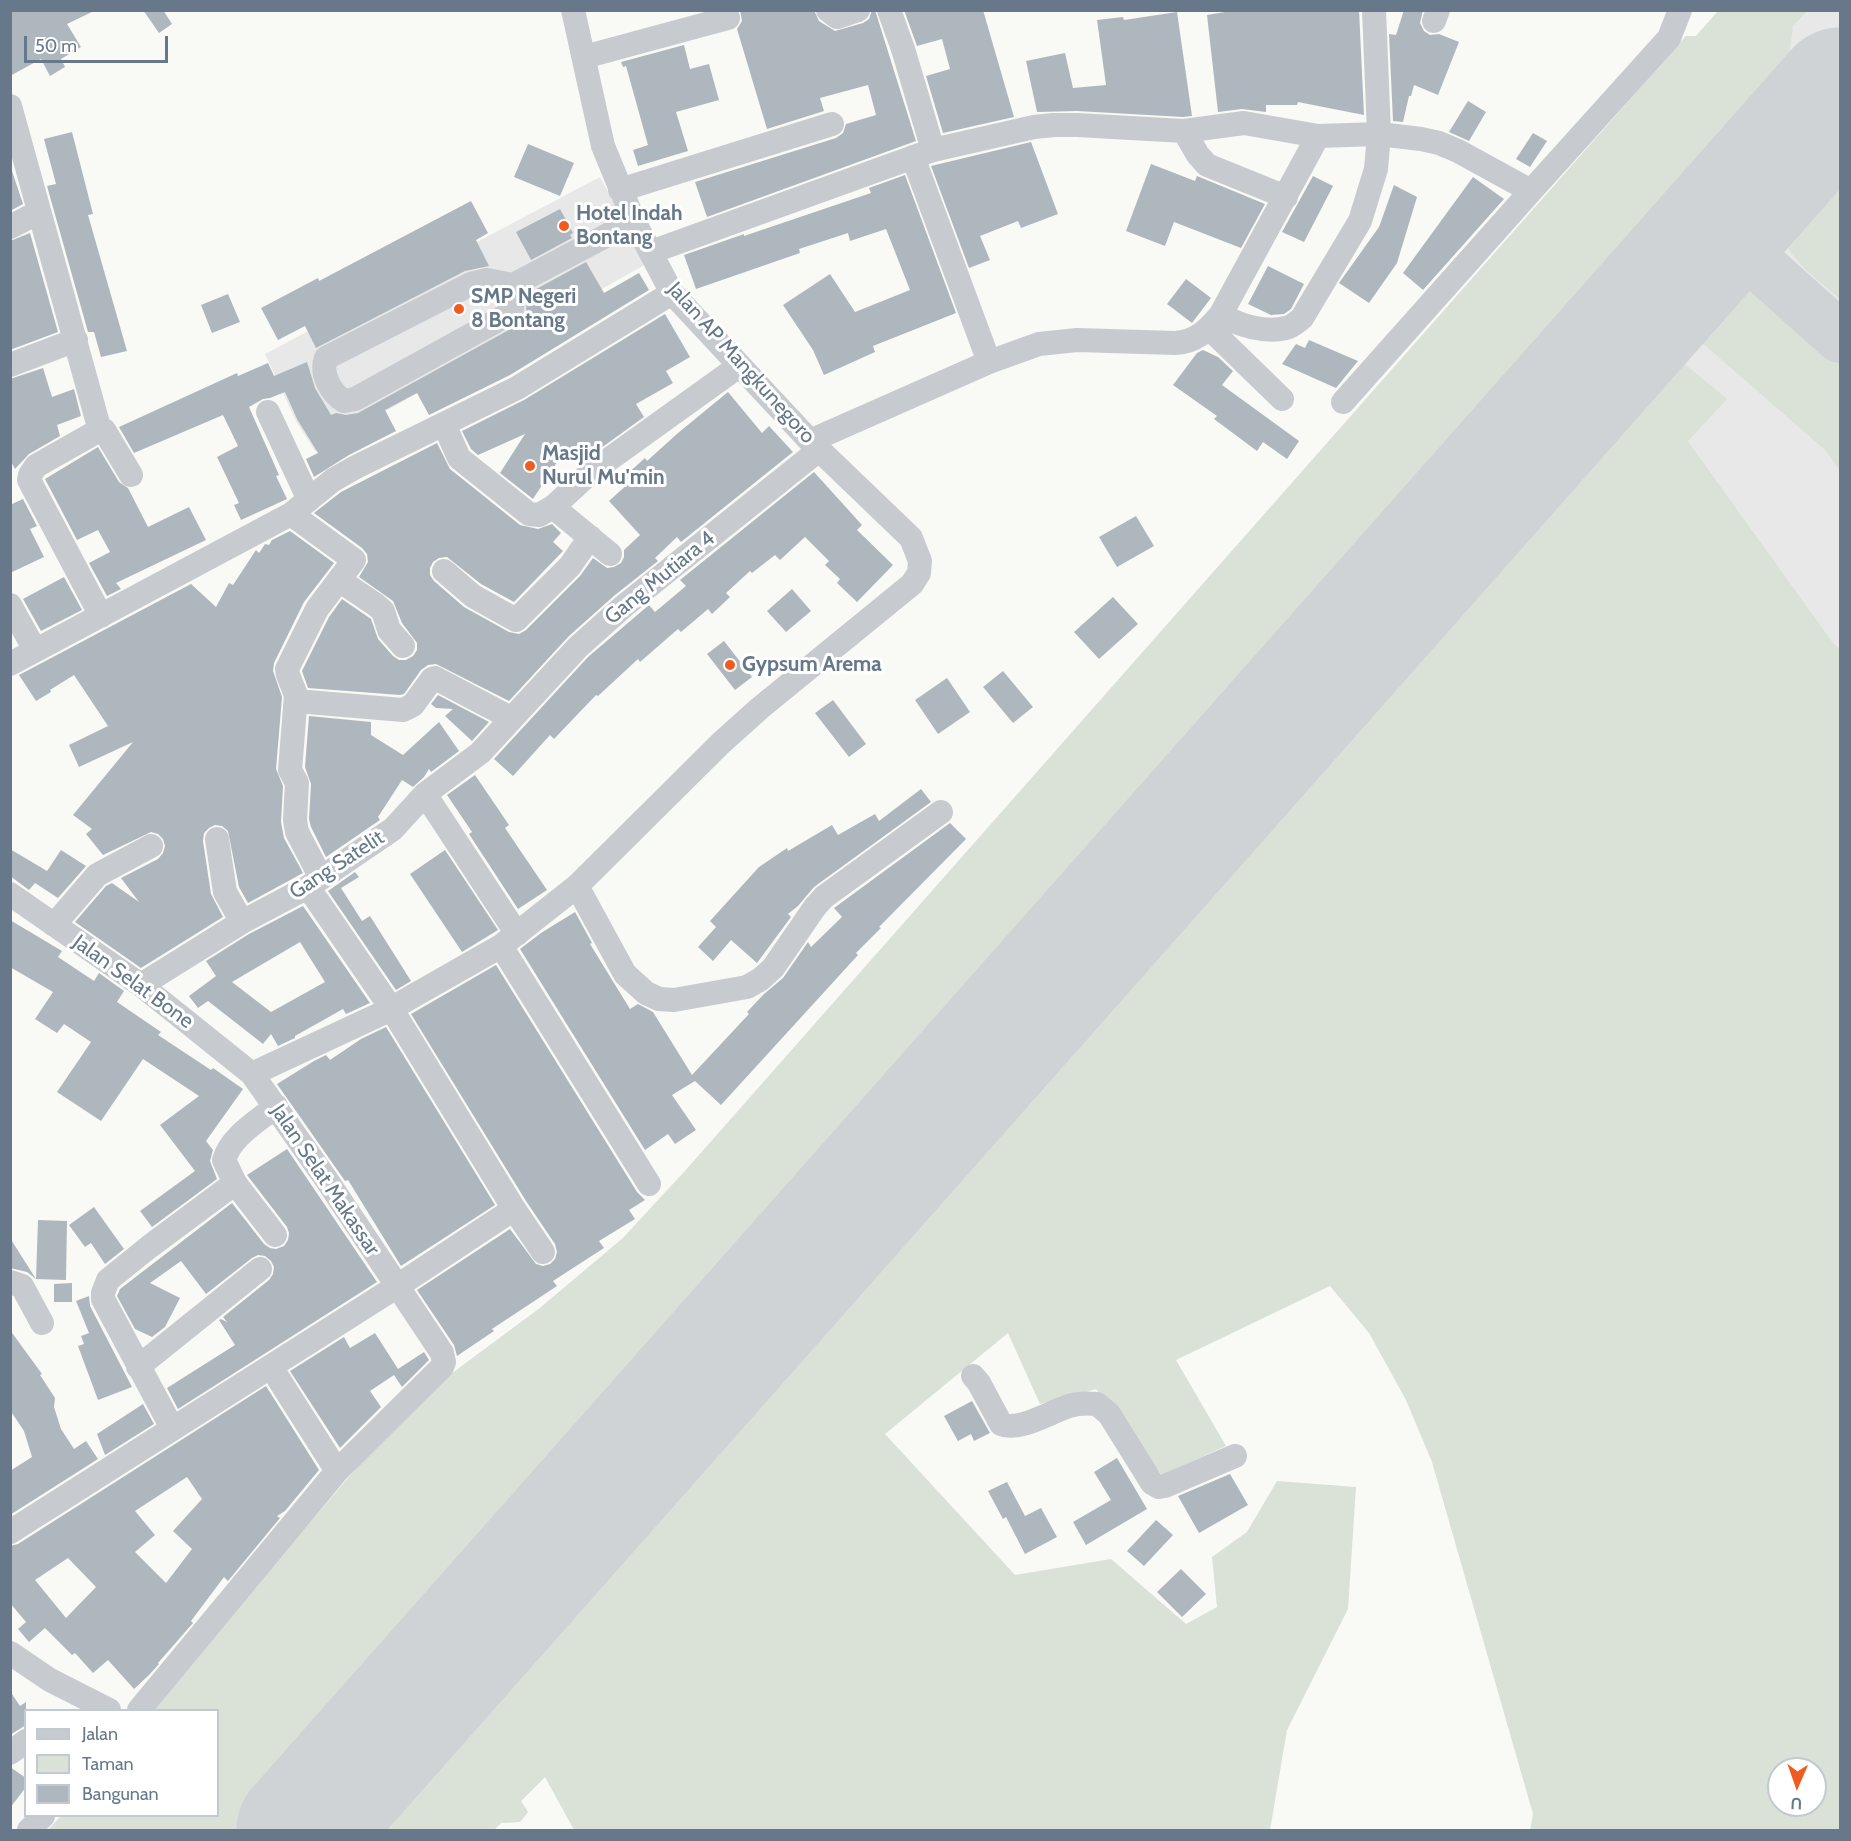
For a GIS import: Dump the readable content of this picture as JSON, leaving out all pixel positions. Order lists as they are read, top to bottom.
{
  "streets": {
    "street": [
      "Jalan AP Mangkunegoro",
      "Gang Mutiara 4",
      "Gang Satelit",
      "Jalan Selat Bone",
      "Jalan Selat Makassar"
    ]
  },
  "crossings": [
    ["Jalan AP Mangkunegoro", "Gang Mutiara 4"],
    ["Gang Mutiara 4", "Gang Satelit"],
    ["Gang Satelit", "Jalan Selat Bone"],
    ["Jalan Selat Bone", "Jalan Selat Makassar"]
  ],
  "places": [
    "Hotel Indah Bontang",
    "SMP Negeri 8 Bontang",
    "Masjid Nurul Mu'min",
    "Gypsum Arema"
  ],
  "legend": ["Jalan", "Taman", "Bangunan"],
  "scale_bar": "50 m",
  "north": "bottom"
}
